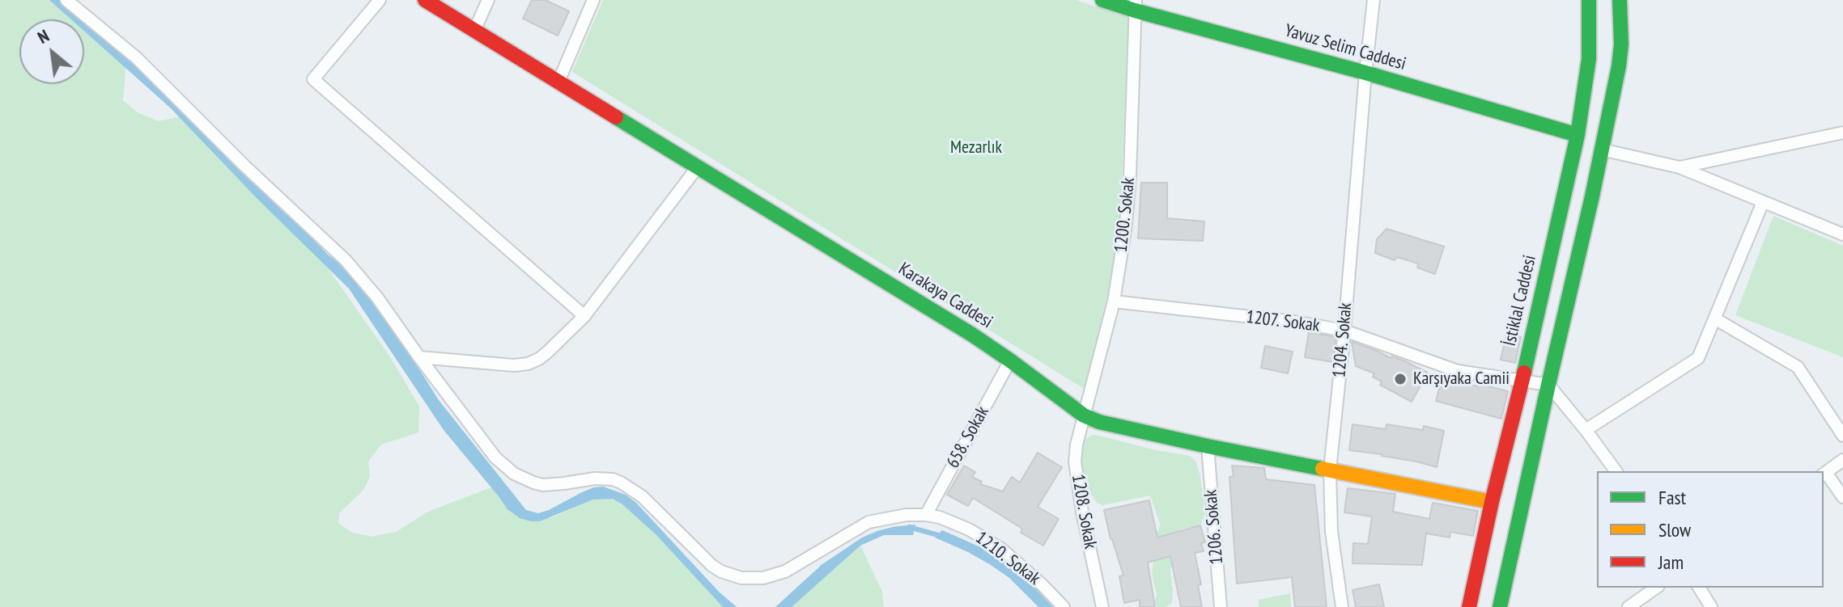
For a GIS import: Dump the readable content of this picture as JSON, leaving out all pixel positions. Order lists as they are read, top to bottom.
{
  "streets": {
    "street": [
      "Yavuz Selim Caddesi",
      "1200. Sokak",
      "Karakaya Caddesi",
      "İstiklal Caddesi",
      "1207. Sokak",
      "1204. Sokak",
      "658. Sokak",
      "1208. Sokak",
      "1206. Sokak",
      "1210. Sokak"
    ]
  },
  "crossings": [
    ["Yavuz Selim Caddesi", "1200. Sokak"],
    ["Yavuz Selim Caddesi", "İstiklal Caddesi"],
    ["Yavuz Selim Caddesi", "1204. Sokak"],
    ["1200. Sokak", "Karakaya Caddesi"],
    ["1200. Sokak", "1207. Sokak"],
    ["1200. Sokak", "1208. Sokak"],
    ["Karakaya Caddesi", "İstiklal Caddesi"],
    ["Karakaya Caddesi", "1204. Sokak"],
    ["Karakaya Caddesi", "658. Sokak"],
    ["Karakaya Caddesi", "1208. Sokak"],
    ["Karakaya Caddesi", "1206. Sokak"],
    ["İstiklal Caddesi", "1207. Sokak"],
    ["1207. Sokak", "1204. Sokak"],
    ["658. Sokak", "1210. Sokak"]
  ],
  "parks": ["Mezarlık"],
  "places": ["Karşıyaka Camii"],
  "legend": ["Fast", "Slow", "Jam"],
  "north": "top left"
}
